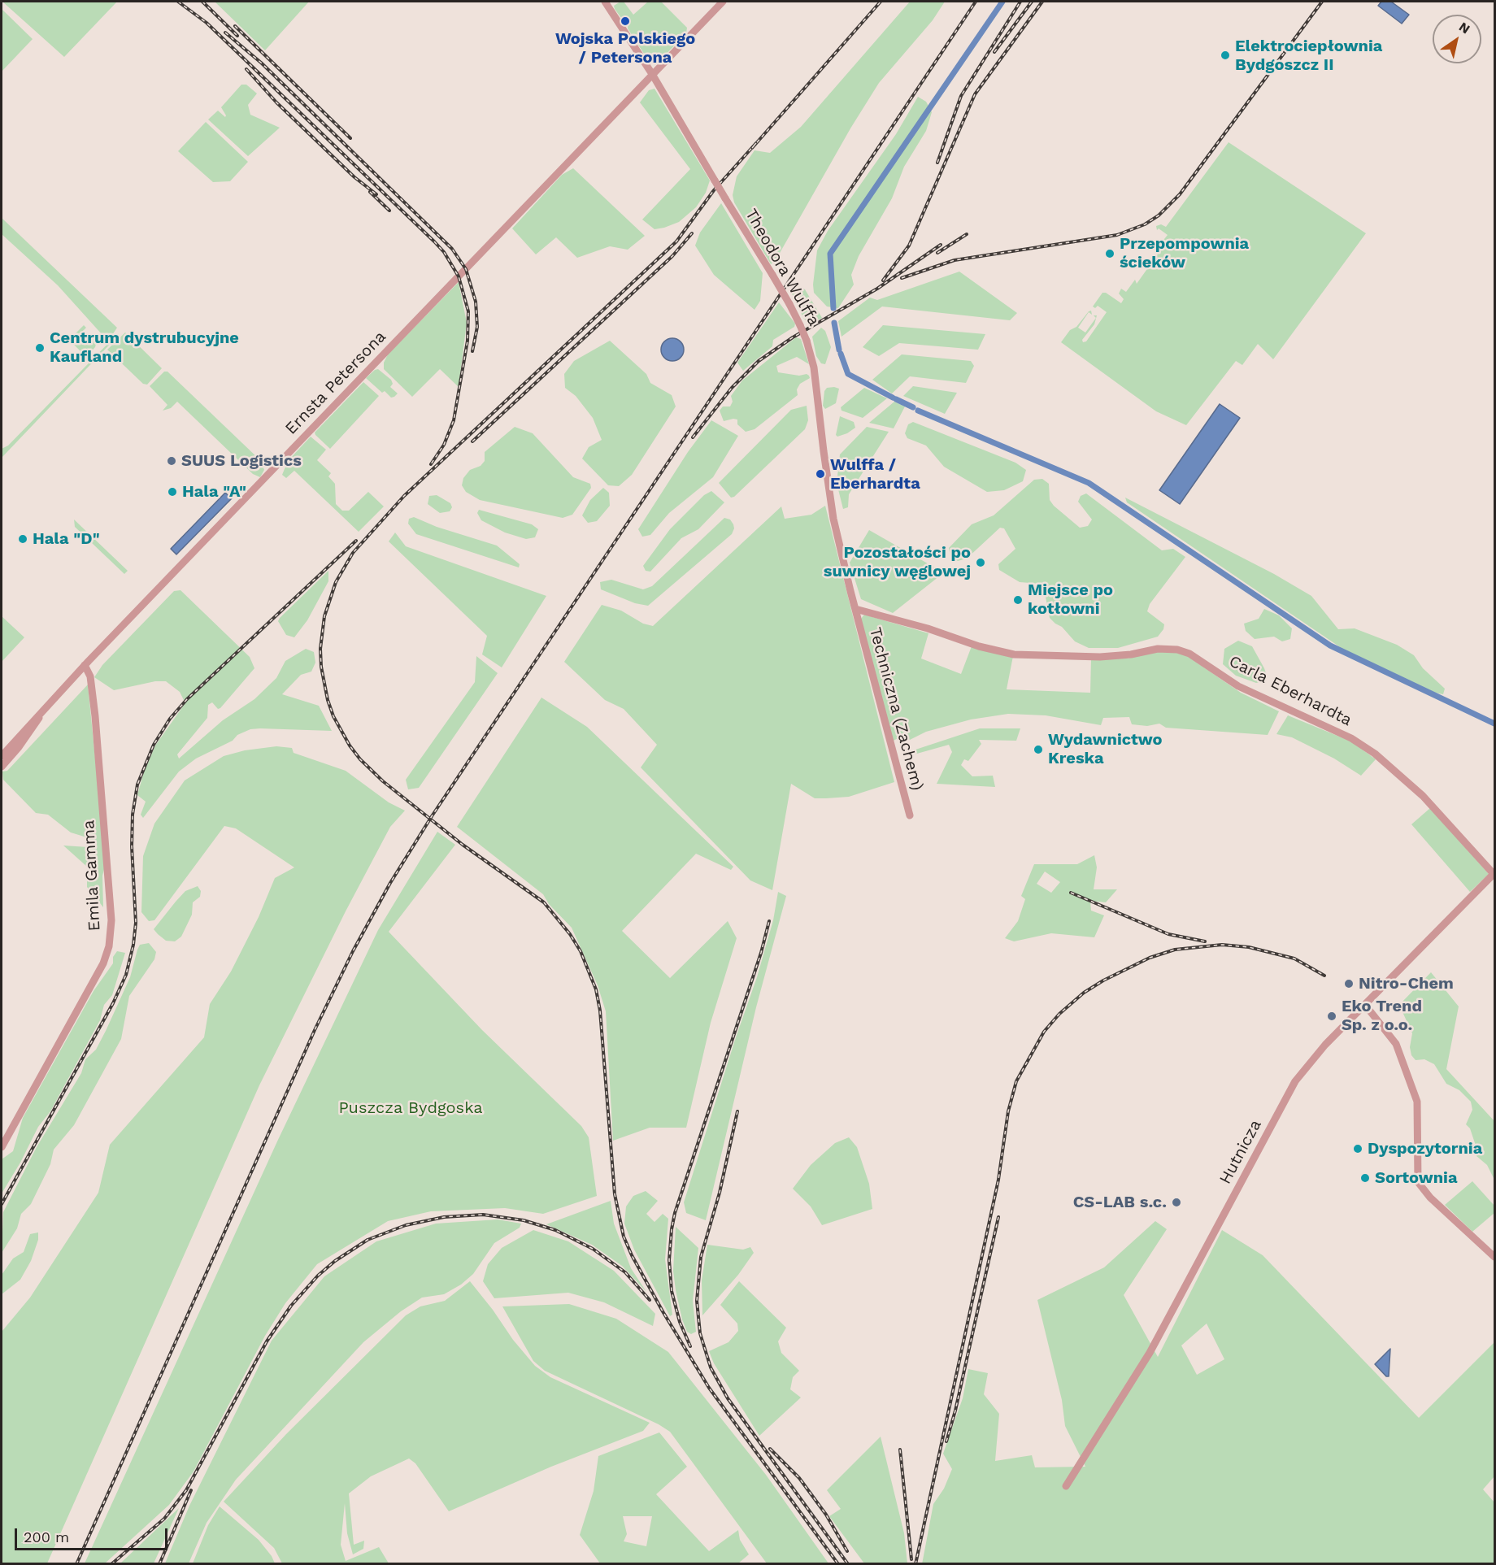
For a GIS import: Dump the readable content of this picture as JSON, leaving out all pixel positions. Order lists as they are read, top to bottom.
{
  "streets": {
    "street": [
      "Theodora Wulffa",
      "Ernsta Petersona",
      "Carla Eberhardta",
      "Techniczna (Zachem)",
      "Emila Gamma",
      "Hutnicza"
    ]
  },
  "crossings": [
    ["Theodora Wulffa", "Ernsta Petersona"],
    ["Theodora Wulffa", "Carla Eberhardta"],
    ["Theodora Wulffa", "Techniczna (Zachem)"],
    ["Ernsta Petersona", "Emila Gamma"],
    ["Carla Eberhardta", "Techniczna (Zachem)"],
    ["Carla Eberhardta", "Hutnicza"]
  ],
  "parks": ["Puszcza Bydgoska"],
  "places": [
    "Wojska Polskiego / Petersona",
    "Elektrociepłownia Bydgoszcz II",
    "Przepompownia ścieków",
    "Centrum dystrubucyjne Kaufland",
    "SUUS Logistics",
    "Wulffa / Eberhardta",
    "Hala \"A\"",
    "Hala \"D\"",
    "Pozostałości po suwnicy węglowej",
    "Miejsce po kotłowni",
    "Wydawnictwo Kreska",
    "Nitro-Chem",
    "Eko Trend Sp. z o.o.",
    "Dyspozytornia",
    "Sortownia",
    "CS-LAB s.c."
  ],
  "scale_bar": "200 m",
  "north": "top right"
}
